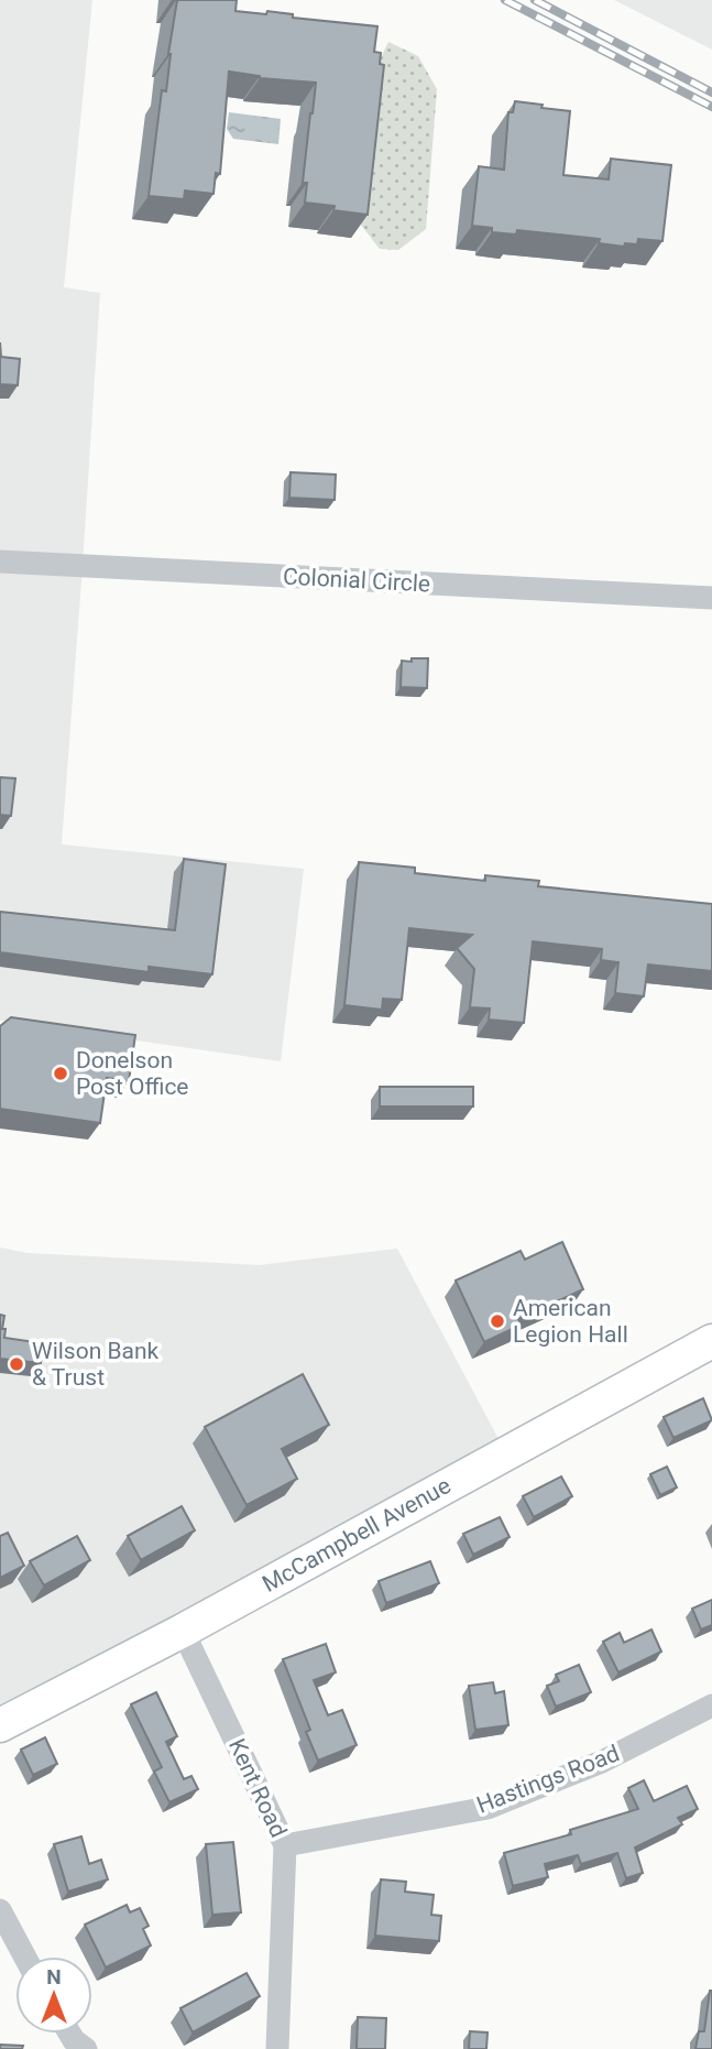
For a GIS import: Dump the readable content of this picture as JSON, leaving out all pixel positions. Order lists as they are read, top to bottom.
{
  "streets": {
    "street": [
      "Colonial Circle",
      "McCampbell Avenue",
      "Hastings Road",
      "Kent Road"
    ]
  },
  "crossings": [
    ["McCampbell Avenue", "Kent Road"],
    ["Hastings Road", "Kent Road"]
  ],
  "places": ["Donelson Post Office", "American Legion Hall", "Wilson Bank & Trust"],
  "north": "top"
}
